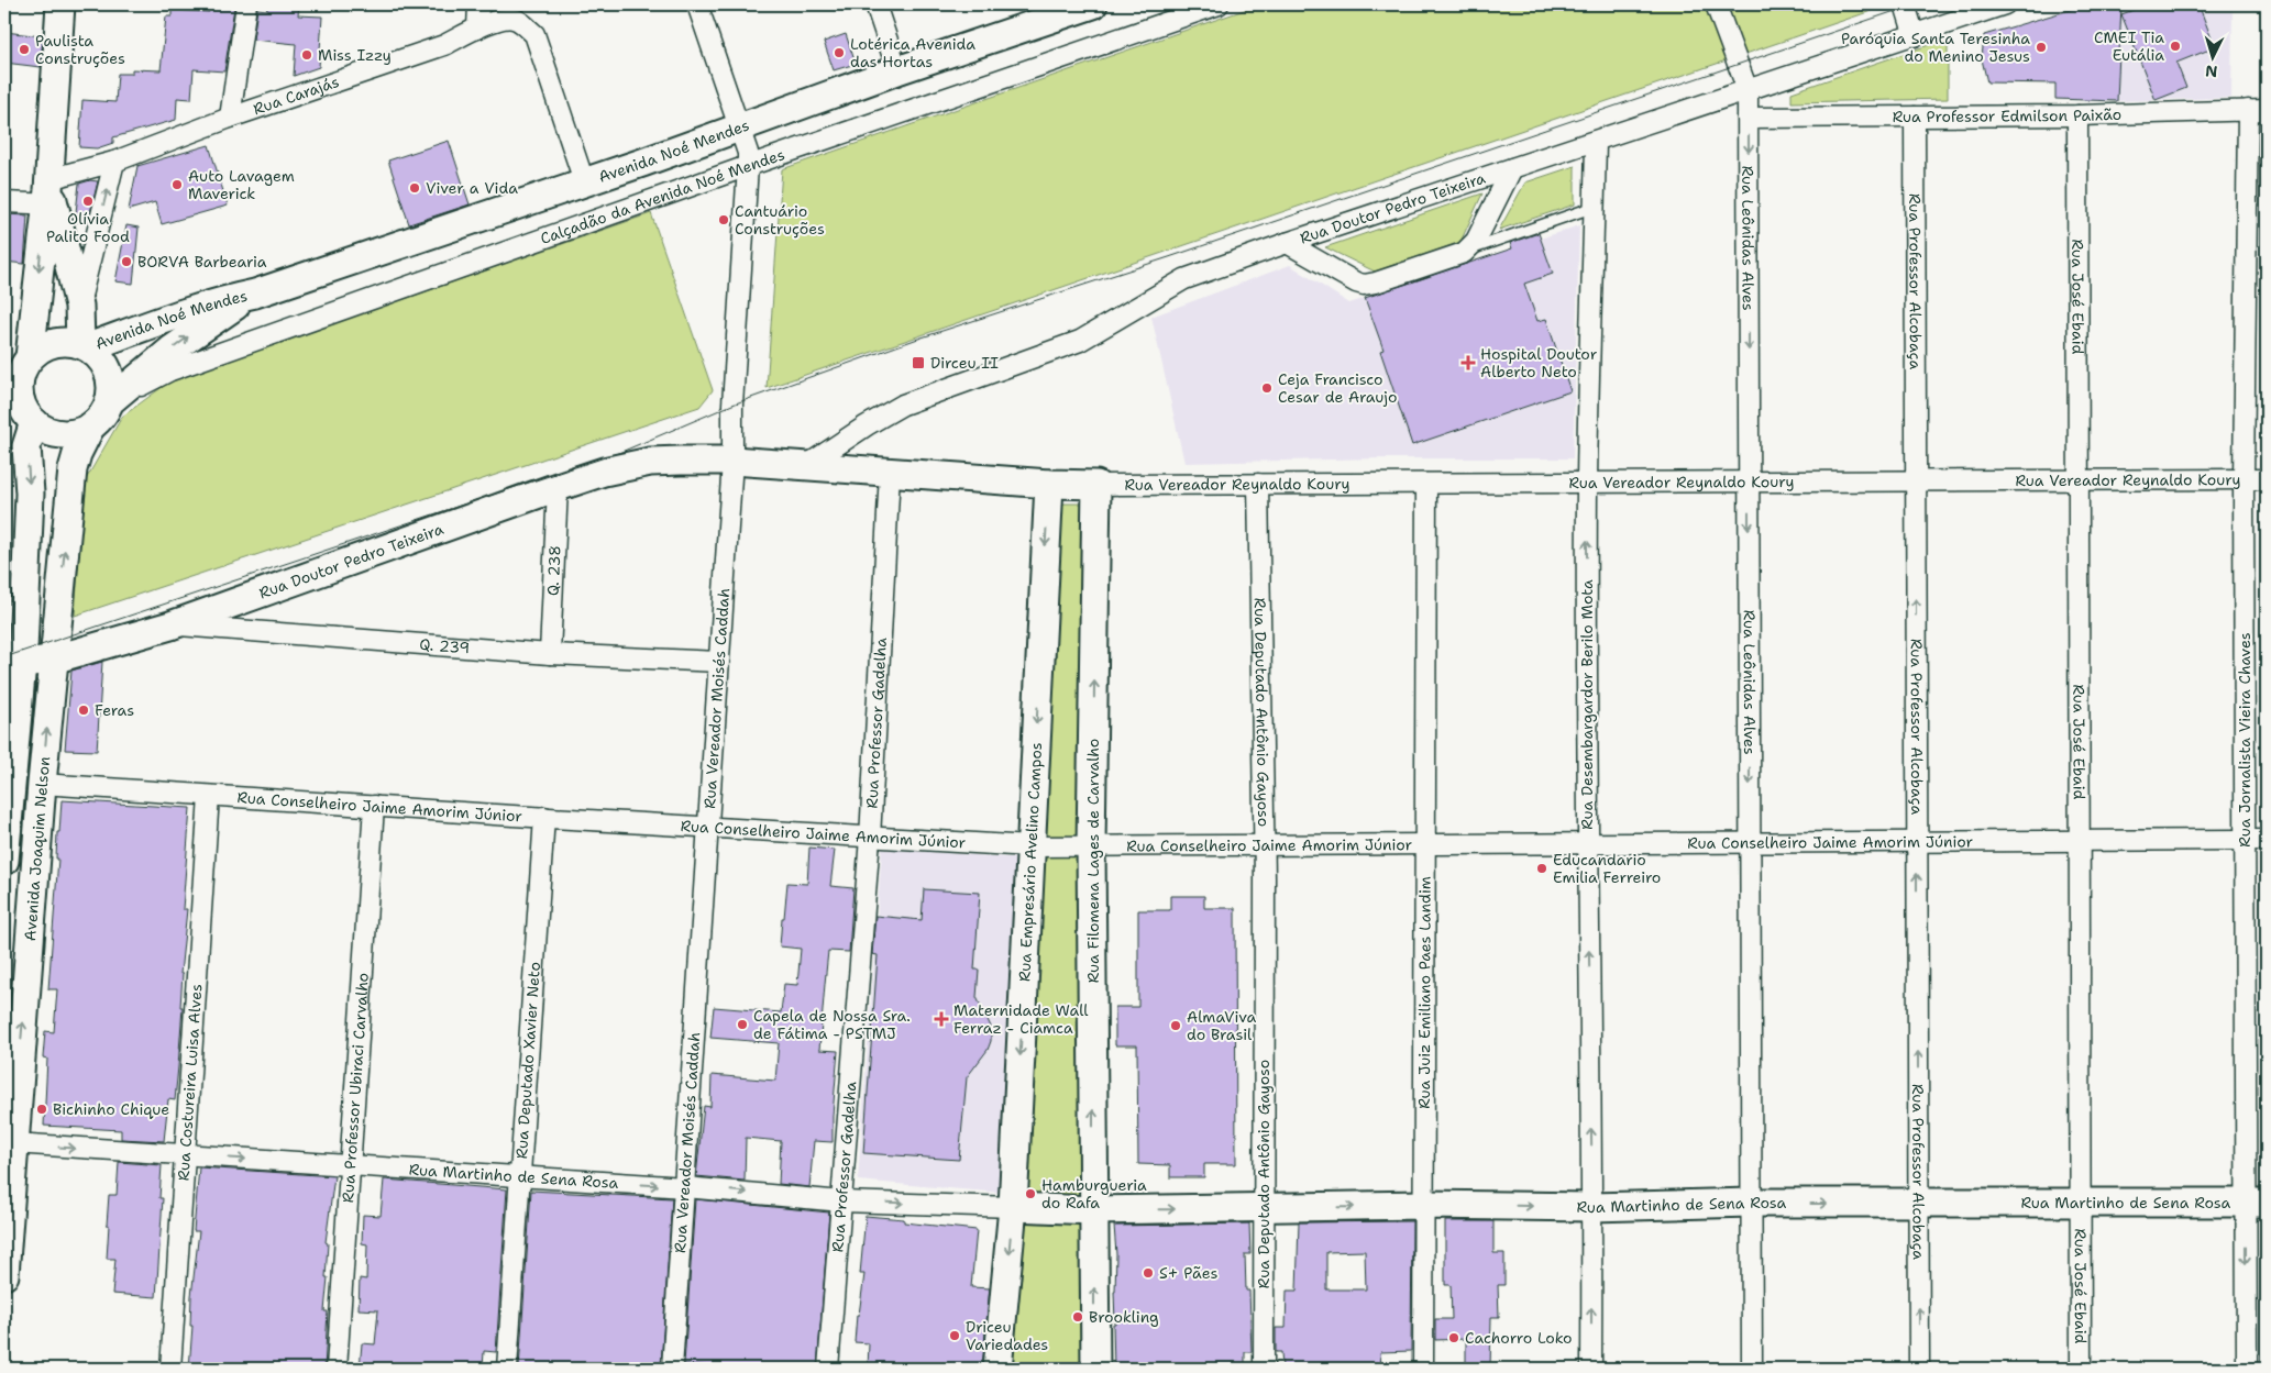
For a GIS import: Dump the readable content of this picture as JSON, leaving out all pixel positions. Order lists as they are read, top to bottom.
{
  "streets": {
    "street": [
      "Rua Carajás",
      "Rua Professor Edmilson Paixão",
      "Avenida Noé Mendes",
      "Calçadão da Avenida Noé Mendes",
      "Rua Doutor Pedro Teixeira",
      "Rua Leônidas Alves",
      "Rua Professor Alcobaça",
      "Rua José Ebaid",
      "Rua Vereador Reynaldo Koury",
      "Q. 238",
      "Q. 239",
      "Rua Vereador Moisés Caddah",
      "Rua Desembargardor Berilo Mota",
      "Rua Deputado Antônio Gayoso",
      "Rua Professor Gadelha",
      "Rua Jornalista Vieira Chaves",
      "Rua Conselheiro Jaime Amorim Júnior",
      "Avenida Joaquim Nelson",
      "Rua Empresário Avelino Campos",
      "Rua Filomena Lages de Carvalho",
      "Rua Juiz Emiliano Paes Landim",
      "Rua Deputado Xavier Neto",
      "Rua Costureira Luisa Alves",
      "Rua Professor Ubiraci Carvalho",
      "Rua Martinho de Sena Rosa"
    ]
  },
  "crossings": [
    ["Rua Carajás", "Avenida Noé Mendes"],
    ["Rua Professor Edmilson Paixão", "Rua Leônidas Alves"],
    ["Rua Professor Edmilson Paixão", "Rua Professor Alcobaça"],
    ["Rua Professor Edmilson Paixão", "Rua José Ebaid"],
    ["Rua Professor Edmilson Paixão", "Rua Jornalista Vieira Chaves"],
    ["Avenida Noé Mendes", "Calçadão da Avenida Noé Mendes"],
    ["Avenida Noé Mendes", "Rua Vereador Moisés Caddah"],
    ["Avenida Noé Mendes", "Avenida Joaquim Nelson"],
    ["Calçadão da Avenida Noé Mendes", "Rua Vereador Moisés Caddah"],
    ["Calçadão da Avenida Noé Mendes", "Avenida Joaquim Nelson"],
    ["Rua Doutor Pedro Teixeira", "Rua Leônidas Alves"],
    ["Rua Doutor Pedro Teixeira", "Rua Vereador Reynaldo Koury"],
    ["Rua Doutor Pedro Teixeira", "Q. 238"],
    ["Rua Doutor Pedro Teixeira", "Q. 239"],
    ["Rua Doutor Pedro Teixeira", "Rua Vereador Moisés Caddah"],
    ["Rua Doutor Pedro Teixeira", "Rua Desembargardor Berilo Mota"],
    ["Rua Doutor Pedro Teixeira", "Rua Professor Gadelha"],
    ["Rua Doutor Pedro Teixeira", "Avenida Joaquim Nelson"],
    ["Rua Doutor Pedro Teixeira", "Rua Empresário Avelino Campos"],
    ["Rua Doutor Pedro Teixeira", "Rua Filomena Lages de Carvalho"],
    ["Rua Leônidas Alves", "Rua Vereador Reynaldo Koury"],
    ["Rua Leônidas Alves", "Rua Conselheiro Jaime Amorim Júnior"],
    ["Rua Leônidas Alves", "Rua Martinho de Sena Rosa"],
    ["Rua Professor Alcobaça", "Rua Vereador Reynaldo Koury"],
    ["Rua Professor Alcobaça", "Rua Conselheiro Jaime Amorim Júnior"],
    ["Rua Professor Alcobaça", "Rua Martinho de Sena Rosa"],
    ["Rua José Ebaid", "Rua Vereador Reynaldo Koury"],
    ["Rua José Ebaid", "Rua Conselheiro Jaime Amorim Júnior"],
    ["Rua José Ebaid", "Rua Martinho de Sena Rosa"],
    ["Rua Vereador Reynaldo Koury", "Rua Desembargardor Berilo Mota"],
    ["Rua Vereador Reynaldo Koury", "Rua Deputado Antônio Gayoso"],
    ["Rua Vereador Reynaldo Koury", "Rua Jornalista Vieira Chaves"],
    ["Rua Vereador Reynaldo Koury", "Rua Filomena Lages de Carvalho"],
    ["Rua Vereador Reynaldo Koury", "Rua Juiz Emiliano Paes Landim"],
    ["Q. 238", "Q. 239"],
    ["Q. 239", "Rua Vereador Moisés Caddah"],
    ["Rua Vereador Moisés Caddah", "Rua Conselheiro Jaime Amorim Júnior"],
    ["Rua Vereador Moisés Caddah", "Rua Martinho de Sena Rosa"],
    ["Rua Desembargardor Berilo Mota", "Rua Conselheiro Jaime Amorim Júnior"],
    ["Rua Desembargardor Berilo Mota", "Rua Martinho de Sena Rosa"],
    ["Rua Deputado Antônio Gayoso", "Rua Conselheiro Jaime Amorim Júnior"],
    ["Rua Deputado Antônio Gayoso", "Rua Martinho de Sena Rosa"],
    ["Rua Professor Gadelha", "Rua Conselheiro Jaime Amorim Júnior"],
    ["Rua Professor Gadelha", "Rua Martinho de Sena Rosa"],
    ["Rua Jornalista Vieira Chaves", "Rua Conselheiro Jaime Amorim Júnior"],
    ["Rua Jornalista Vieira Chaves", "Rua Martinho de Sena Rosa"],
    ["Rua Conselheiro Jaime Amorim Júnior", "Avenida Joaquim Nelson"],
    ["Rua Conselheiro Jaime Amorim Júnior", "Rua Empresário Avelino Campos"],
    ["Rua Conselheiro Jaime Amorim Júnior", "Rua Filomena Lages de Carvalho"],
    ["Rua Conselheiro Jaime Amorim Júnior", "Rua Juiz Emiliano Paes Landim"],
    ["Rua Conselheiro Jaime Amorim Júnior", "Rua Deputado Xavier Neto"],
    ["Rua Conselheiro Jaime Amorim Júnior", "Rua Costureira Luisa Alves"],
    ["Rua Conselheiro Jaime Amorim Júnior", "Rua Professor Ubiraci Carvalho"],
    ["Avenida Joaquim Nelson", "Rua Martinho de Sena Rosa"],
    ["Rua Empresário Avelino Campos", "Rua Martinho de Sena Rosa"],
    ["Rua Filomena Lages de Carvalho", "Rua Martinho de Sena Rosa"],
    ["Rua Juiz Emiliano Paes Landim", "Rua Martinho de Sena Rosa"],
    ["Rua Deputado Xavier Neto", "Rua Martinho de Sena Rosa"],
    ["Rua Costureira Luisa Alves", "Rua Martinho de Sena Rosa"],
    ["Rua Professor Ubiraci Carvalho", "Rua Martinho de Sena Rosa"]
  ],
  "one_way": [
    "Rua Leônidas Alves",
    "Rua Professor Alcobaça",
    "Rua Desembargardor Berilo Mota",
    "Rua Empresário Avelino Campos",
    "Rua Filomena Lages de Carvalho",
    "Rua Martinho de Sena Rosa"
  ],
  "places": {
    "other": [
      "CMEI Tia Eutália",
      "Paróquia Santa Teresinha do Menino Jesus",
      "Paulista Construções",
      "Lotérica Avenida das Hortas",
      "Miss Izzy",
      "Auto Lavagem Maverick",
      "Viver a Vida",
      "Olívia Palito Food",
      "Cantuário Construções",
      "BORVA Barbearia",
      "Ceja Francisco Cesar de Araujo",
      "Feras",
      "Educandario Emilia Ferreiro",
      "Capela de Nossa Sra. de Fátima - PSTMJ",
      "AlmaViva do Brasil",
      "Bichinho Chique",
      "Hamburgueria do Rafa",
      "S+ Pães",
      "Brookling",
      "Driceu Variedades",
      "Cachorro Loko"
    ],
    "transit": ["Dirceu II"],
    "health": ["Hospital Doutor Alberto Neto", "Maternidade Wall Ferraz - Ciamca"]
  },
  "north": "bottom"
}
